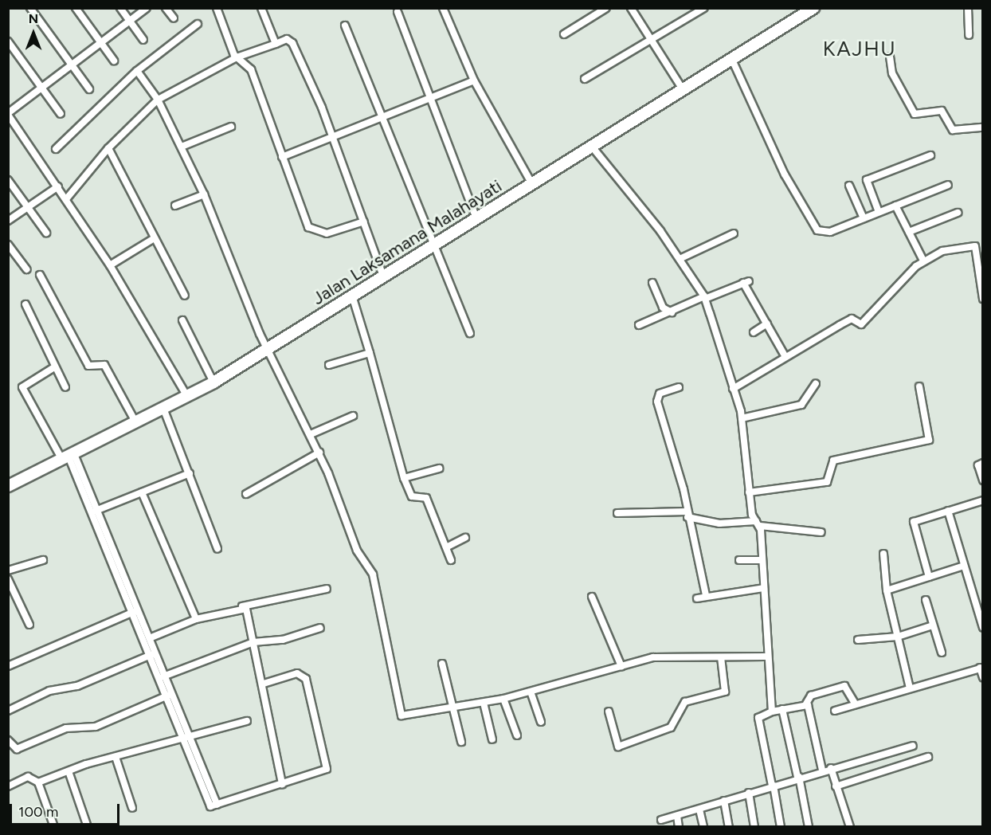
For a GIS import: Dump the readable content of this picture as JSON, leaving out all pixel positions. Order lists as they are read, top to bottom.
{
  "streets": {
    "highway": ["Jalan Laksamana Malahayati"]
  },
  "districts": ["KAJHU"],
  "scale_bar": "100 m",
  "north": "top"
}
